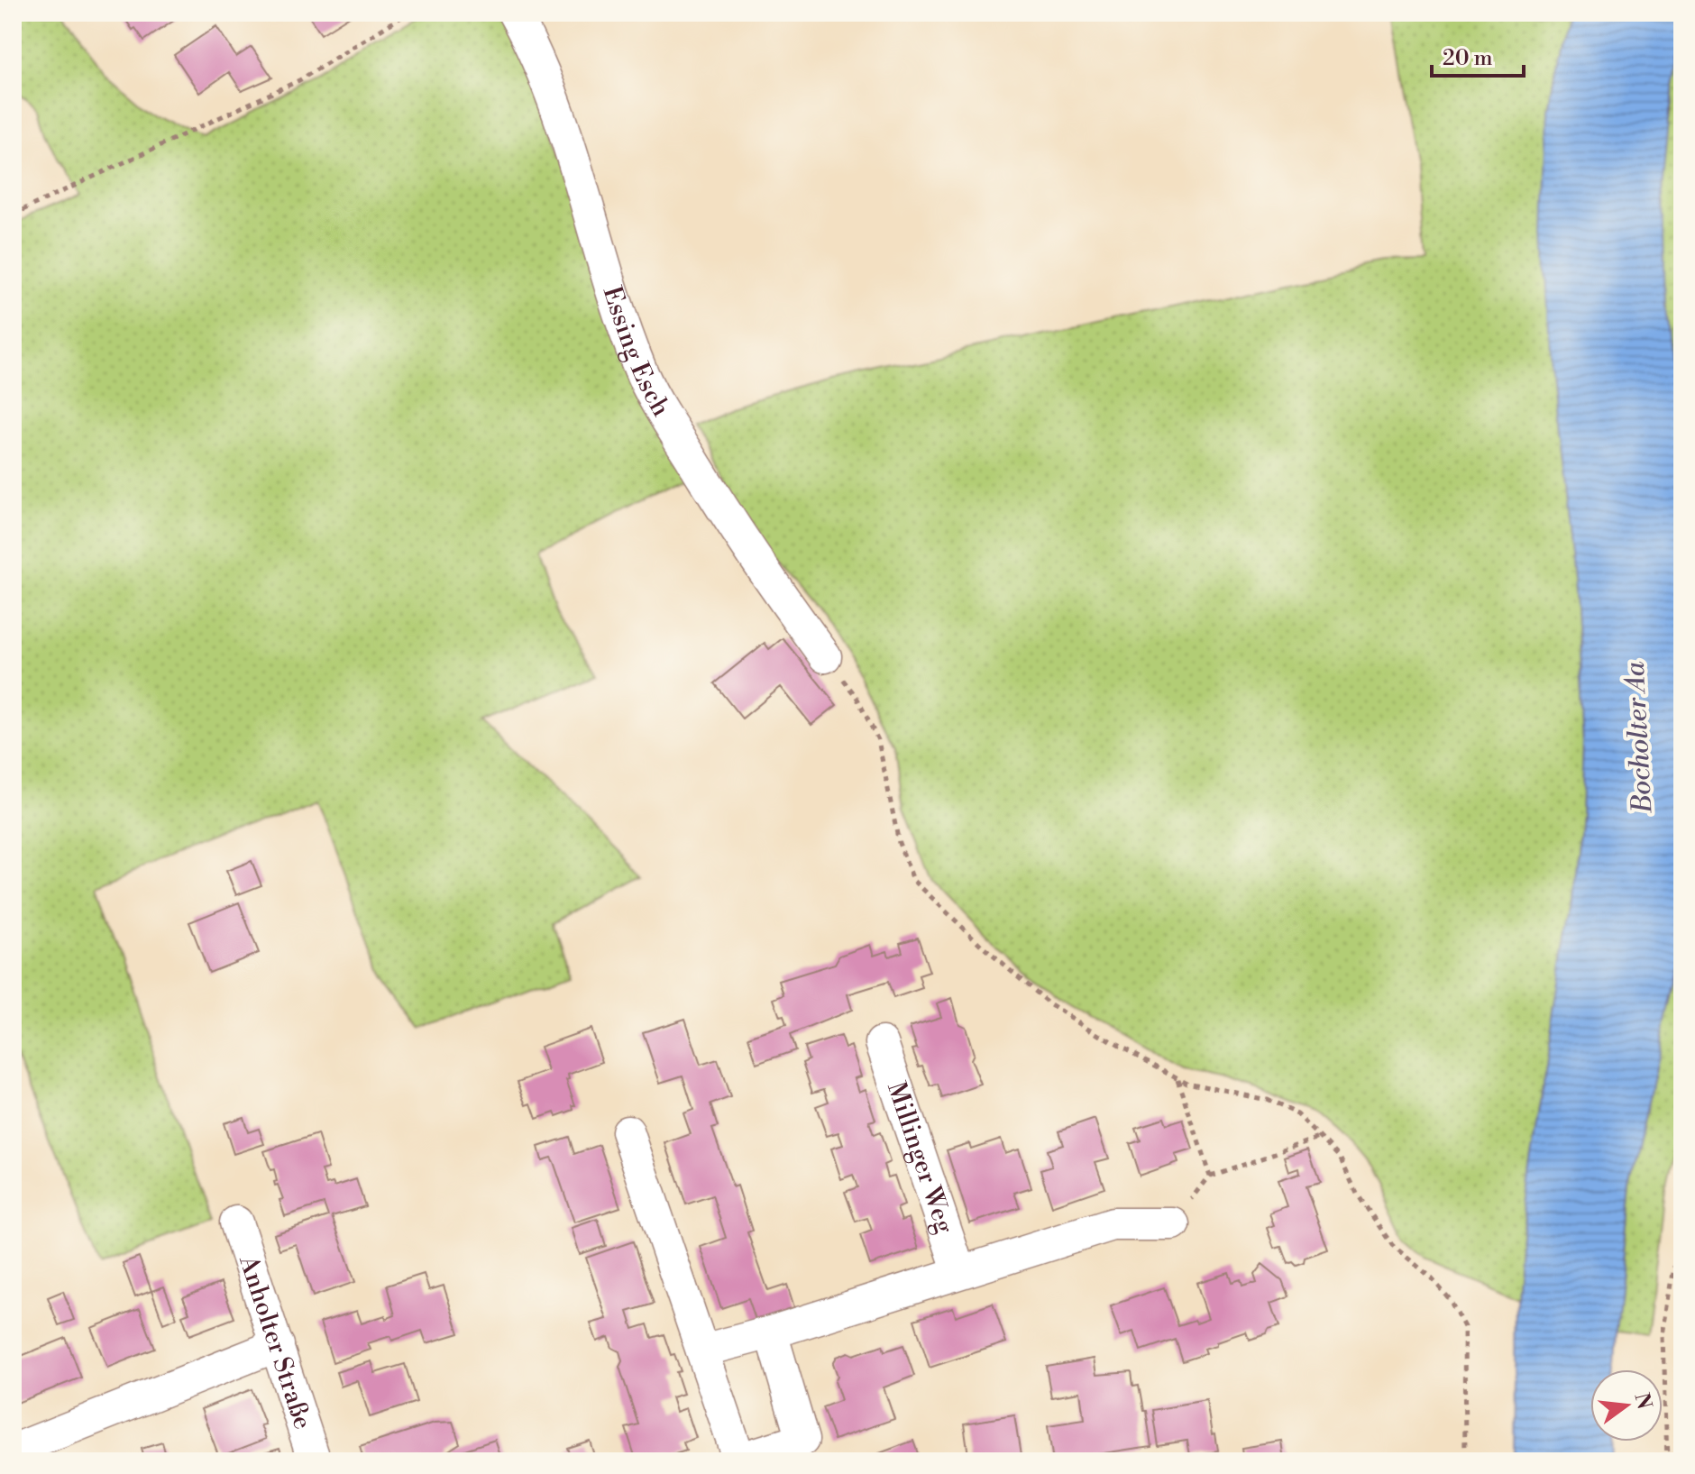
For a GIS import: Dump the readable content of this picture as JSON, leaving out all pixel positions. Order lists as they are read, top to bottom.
{
  "streets": {
    "street": ["Essing Esch", "Millinger Weg", "Anholter Straße"]
  },
  "water": ["Bocholter Aa"],
  "scale_bar": "20 m",
  "north": "right"
}
